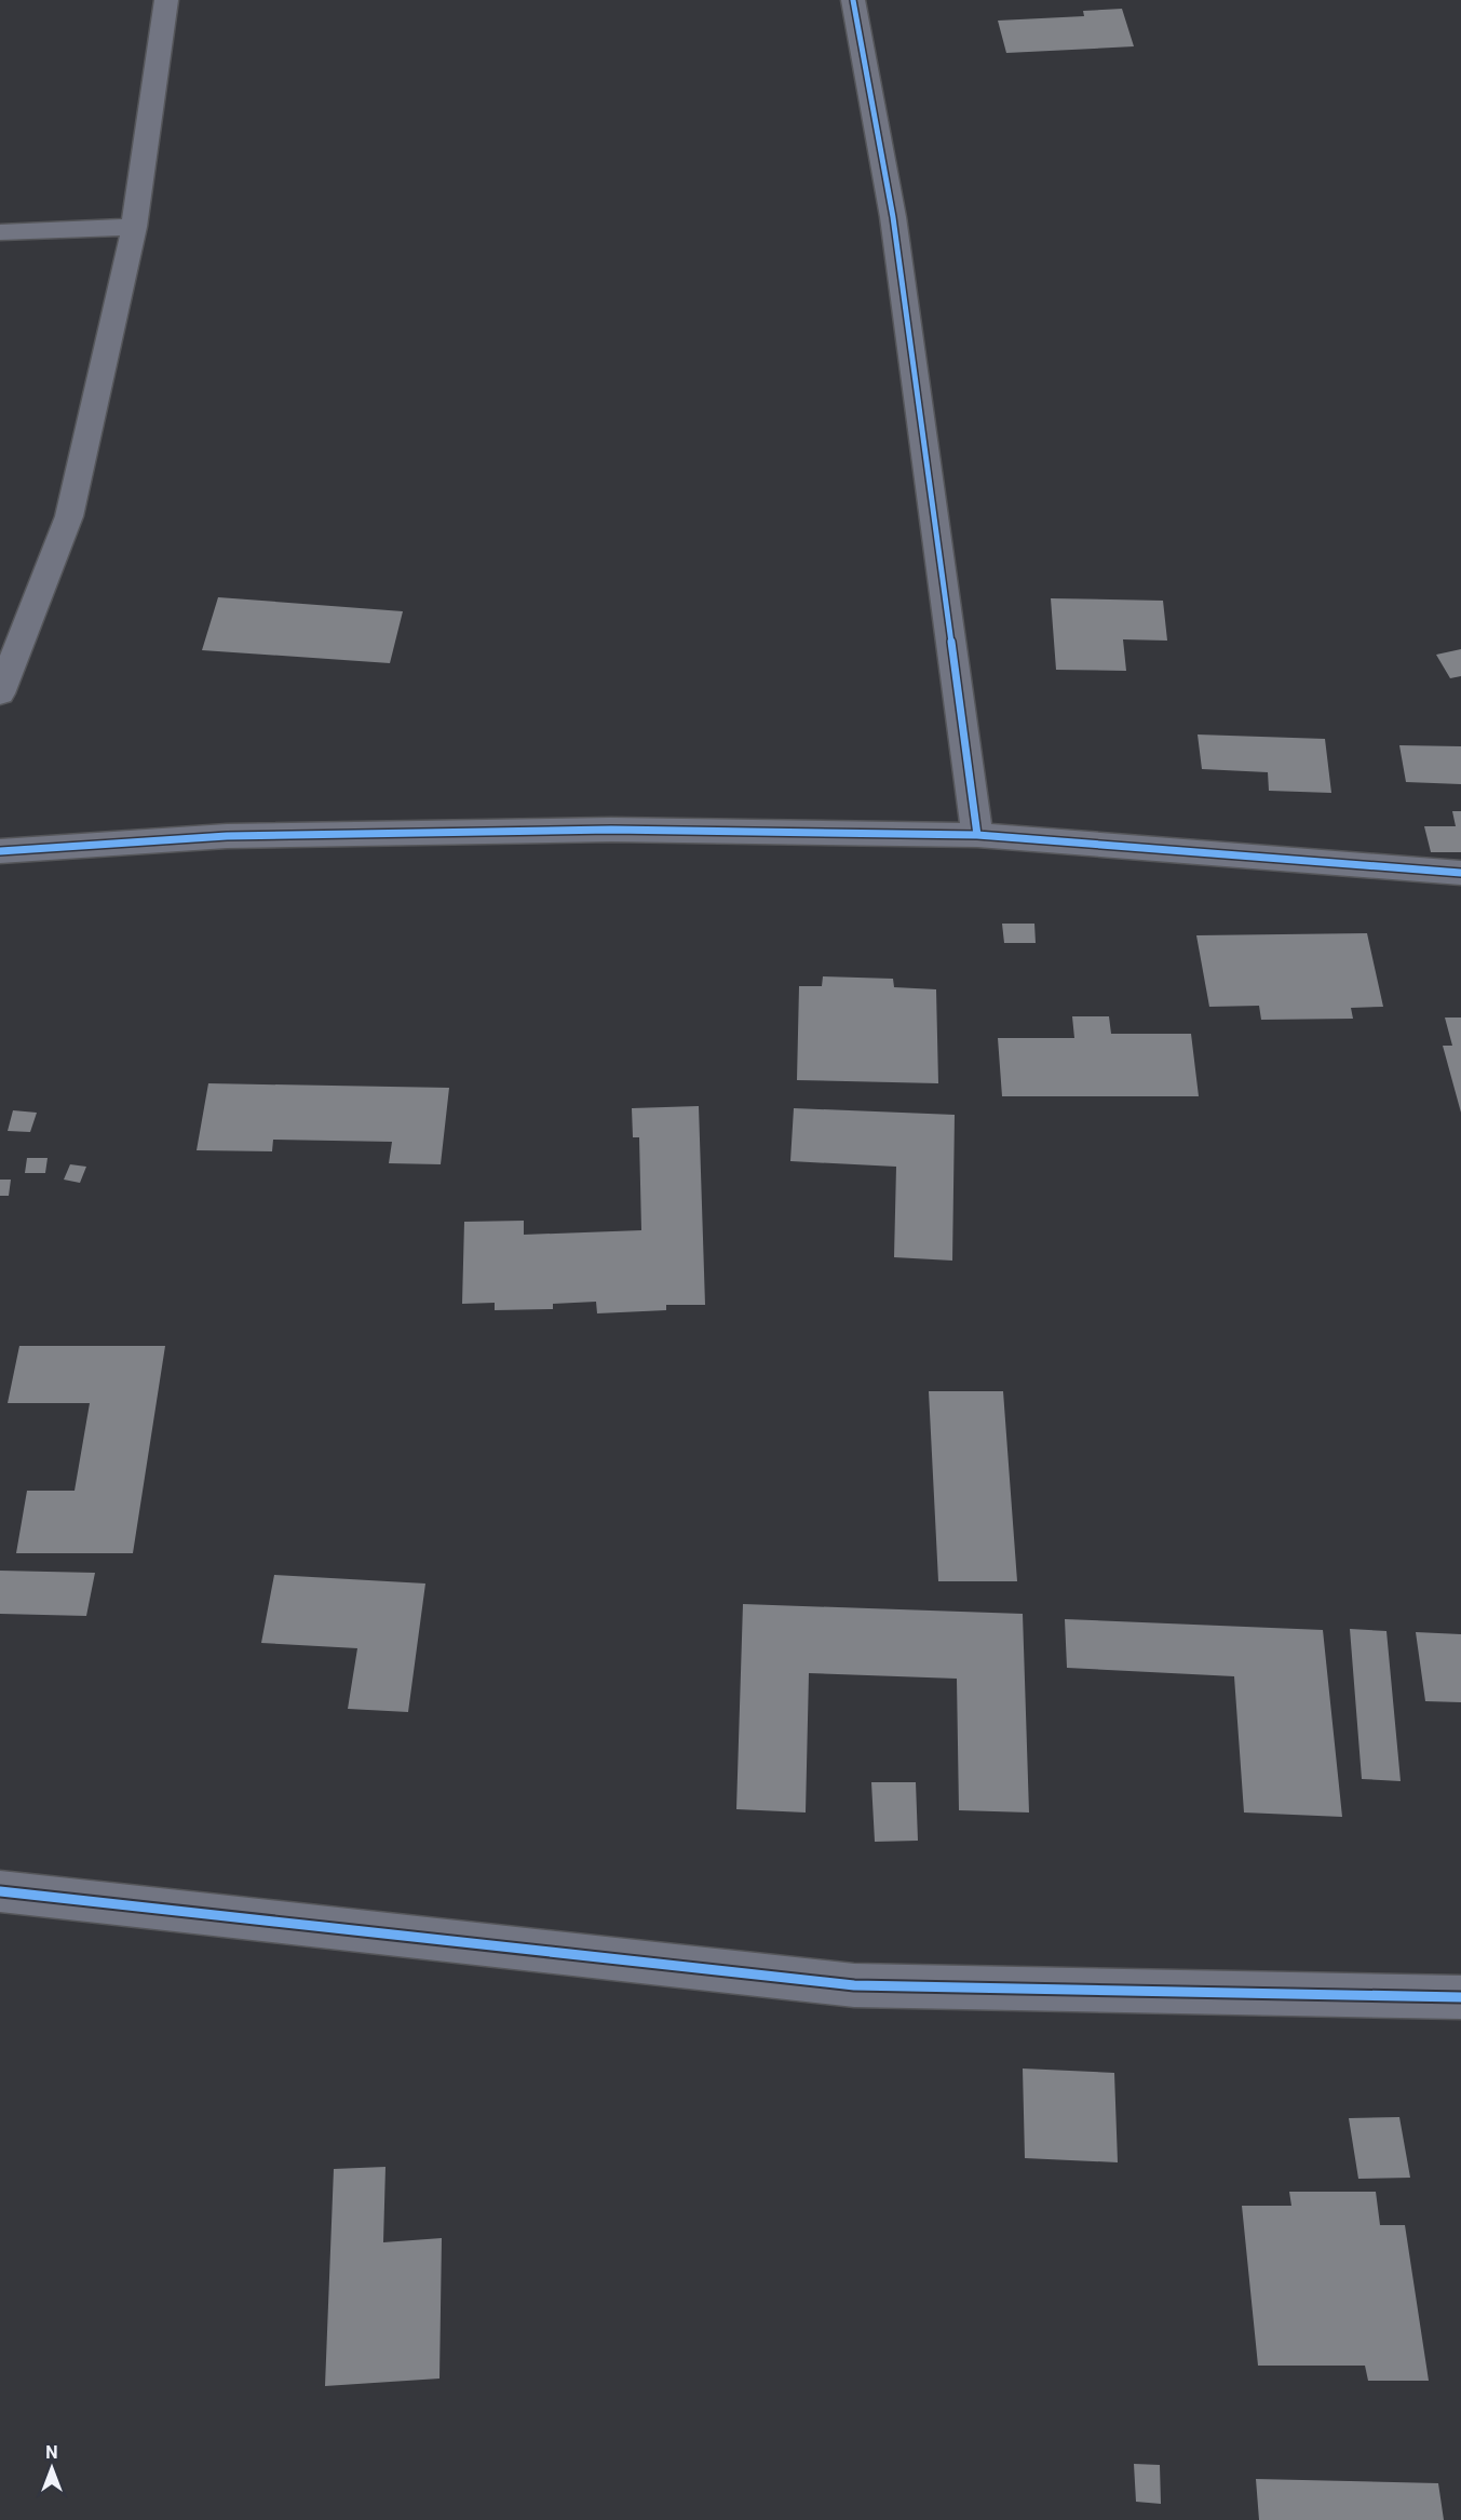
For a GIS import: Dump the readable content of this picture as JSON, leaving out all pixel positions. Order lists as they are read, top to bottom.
{
  "north": "top"
}
